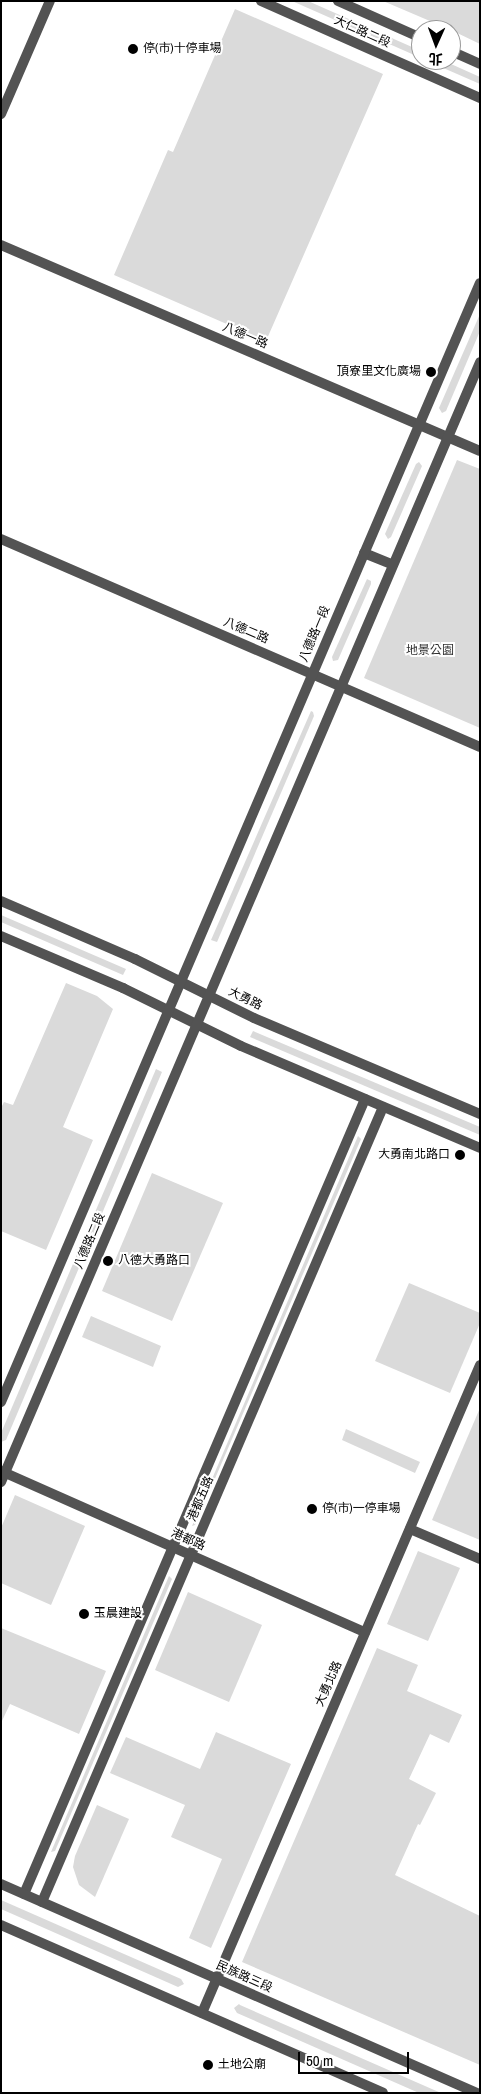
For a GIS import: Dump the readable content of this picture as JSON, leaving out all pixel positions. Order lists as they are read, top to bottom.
{
  "streets": {
    "street": [
      "大仁路二段",
      "八德一路",
      "八德二路",
      "八德路一段",
      "大勇路",
      "八德路二段",
      "港都五路",
      "港都路",
      "大勇北路",
      "民族路三段"
    ]
  },
  "crossings": [
    ["八德一路", "八德路一段"],
    ["八德二路", "八德路一段"],
    ["八德路一段", "大勇路"],
    ["八德路一段", "八德路二段"],
    ["大勇路", "八德路二段"],
    ["八德路二段", "港都路"],
    ["港都五路", "港都路"],
    ["港都五路", "民族路三段"],
    ["港都路", "大勇北路"],
    ["大勇北路", "民族路三段"]
  ],
  "parks": ["地景公園"],
  "places": [
    "停(市)十停車場",
    "頂寮里文化廣場",
    "大勇南北路口",
    "八德大勇路口",
    "停(市)一停車場",
    "玉晨建設",
    "土地公廟"
  ],
  "scale_bar": "50 m",
  "north": "bottom"
}
